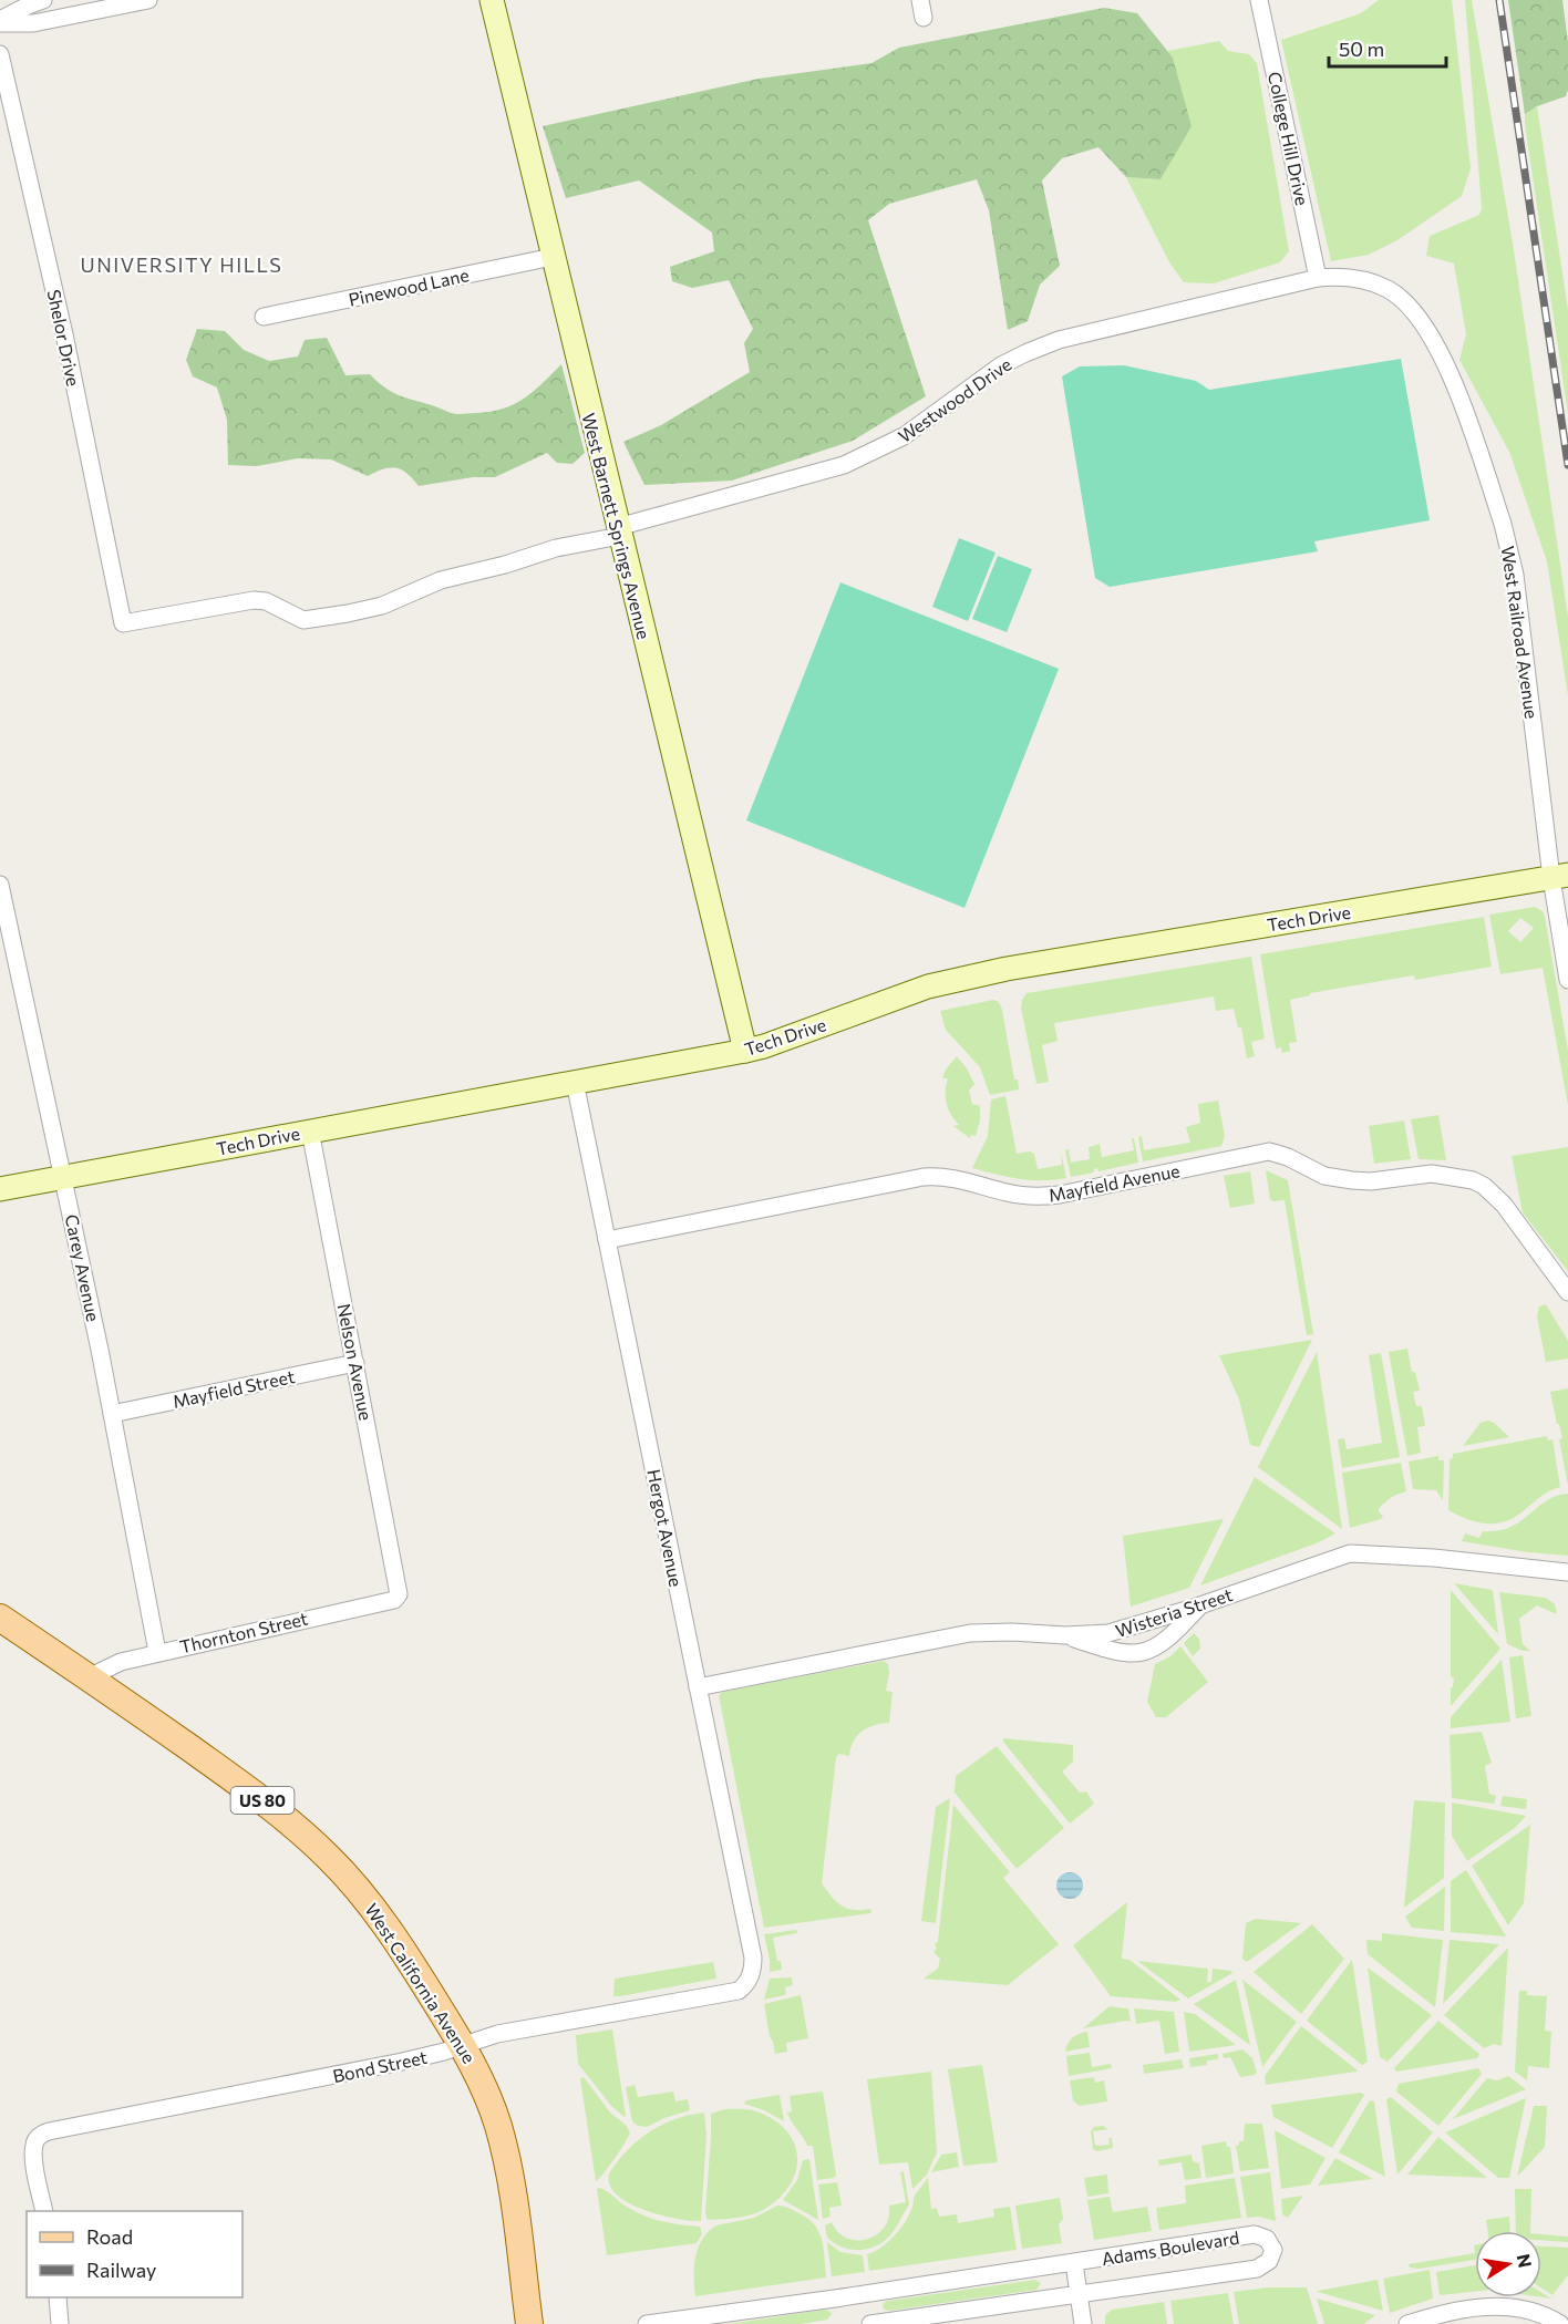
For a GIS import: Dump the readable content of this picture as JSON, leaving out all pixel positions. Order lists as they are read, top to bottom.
{
  "streets": {
    "main road": [
      "West Barnett Springs Avenue",
      "Tech Drive",
      "US 80",
      "West California Avenue"
    ],
    "street": [
      "College Hill Drive",
      "Pinewood Lane",
      "Shelor Drive",
      "Westwood Drive",
      "West Railroad Avenue",
      "Mayfield Avenue",
      "Carey Avenue",
      "Nelson Avenue",
      "Mayfield Street",
      "Hergot Avenue",
      "Wisteria Street",
      "Thornton Street",
      "Bond Street",
      "Adams Boulevard"
    ]
  },
  "crossings": [
    ["College Hill Drive", "Westwood Drive"],
    ["Pinewood Lane", "West Barnett Springs Avenue"],
    ["Shelor Drive", "Westwood Drive"],
    ["Westwood Drive", "West Barnett Springs Avenue"],
    ["Westwood Drive", "West Railroad Avenue"],
    ["West Barnett Springs Avenue", "Tech Drive"],
    ["West Railroad Avenue", "Tech Drive"],
    ["Tech Drive", "Carey Avenue"],
    ["Tech Drive", "Nelson Avenue"],
    ["Tech Drive", "Hergot Avenue"],
    ["Mayfield Avenue", "Hergot Avenue"],
    ["Carey Avenue", "Mayfield Street"],
    ["Carey Avenue", "Thornton Street"],
    ["Nelson Avenue", "Mayfield Street"],
    ["Nelson Avenue", "Thornton Street"],
    ["Hergot Avenue", "Wisteria Street"],
    ["Hergot Avenue", "Bond Street"],
    ["Thornton Street", "West California Avenue"],
    ["West California Avenue", "Bond Street"]
  ],
  "districts": ["UNIVERSITY HILLS"],
  "legend": ["Road", "Railway"],
  "scale_bar": "50 m",
  "north": "right"
}
